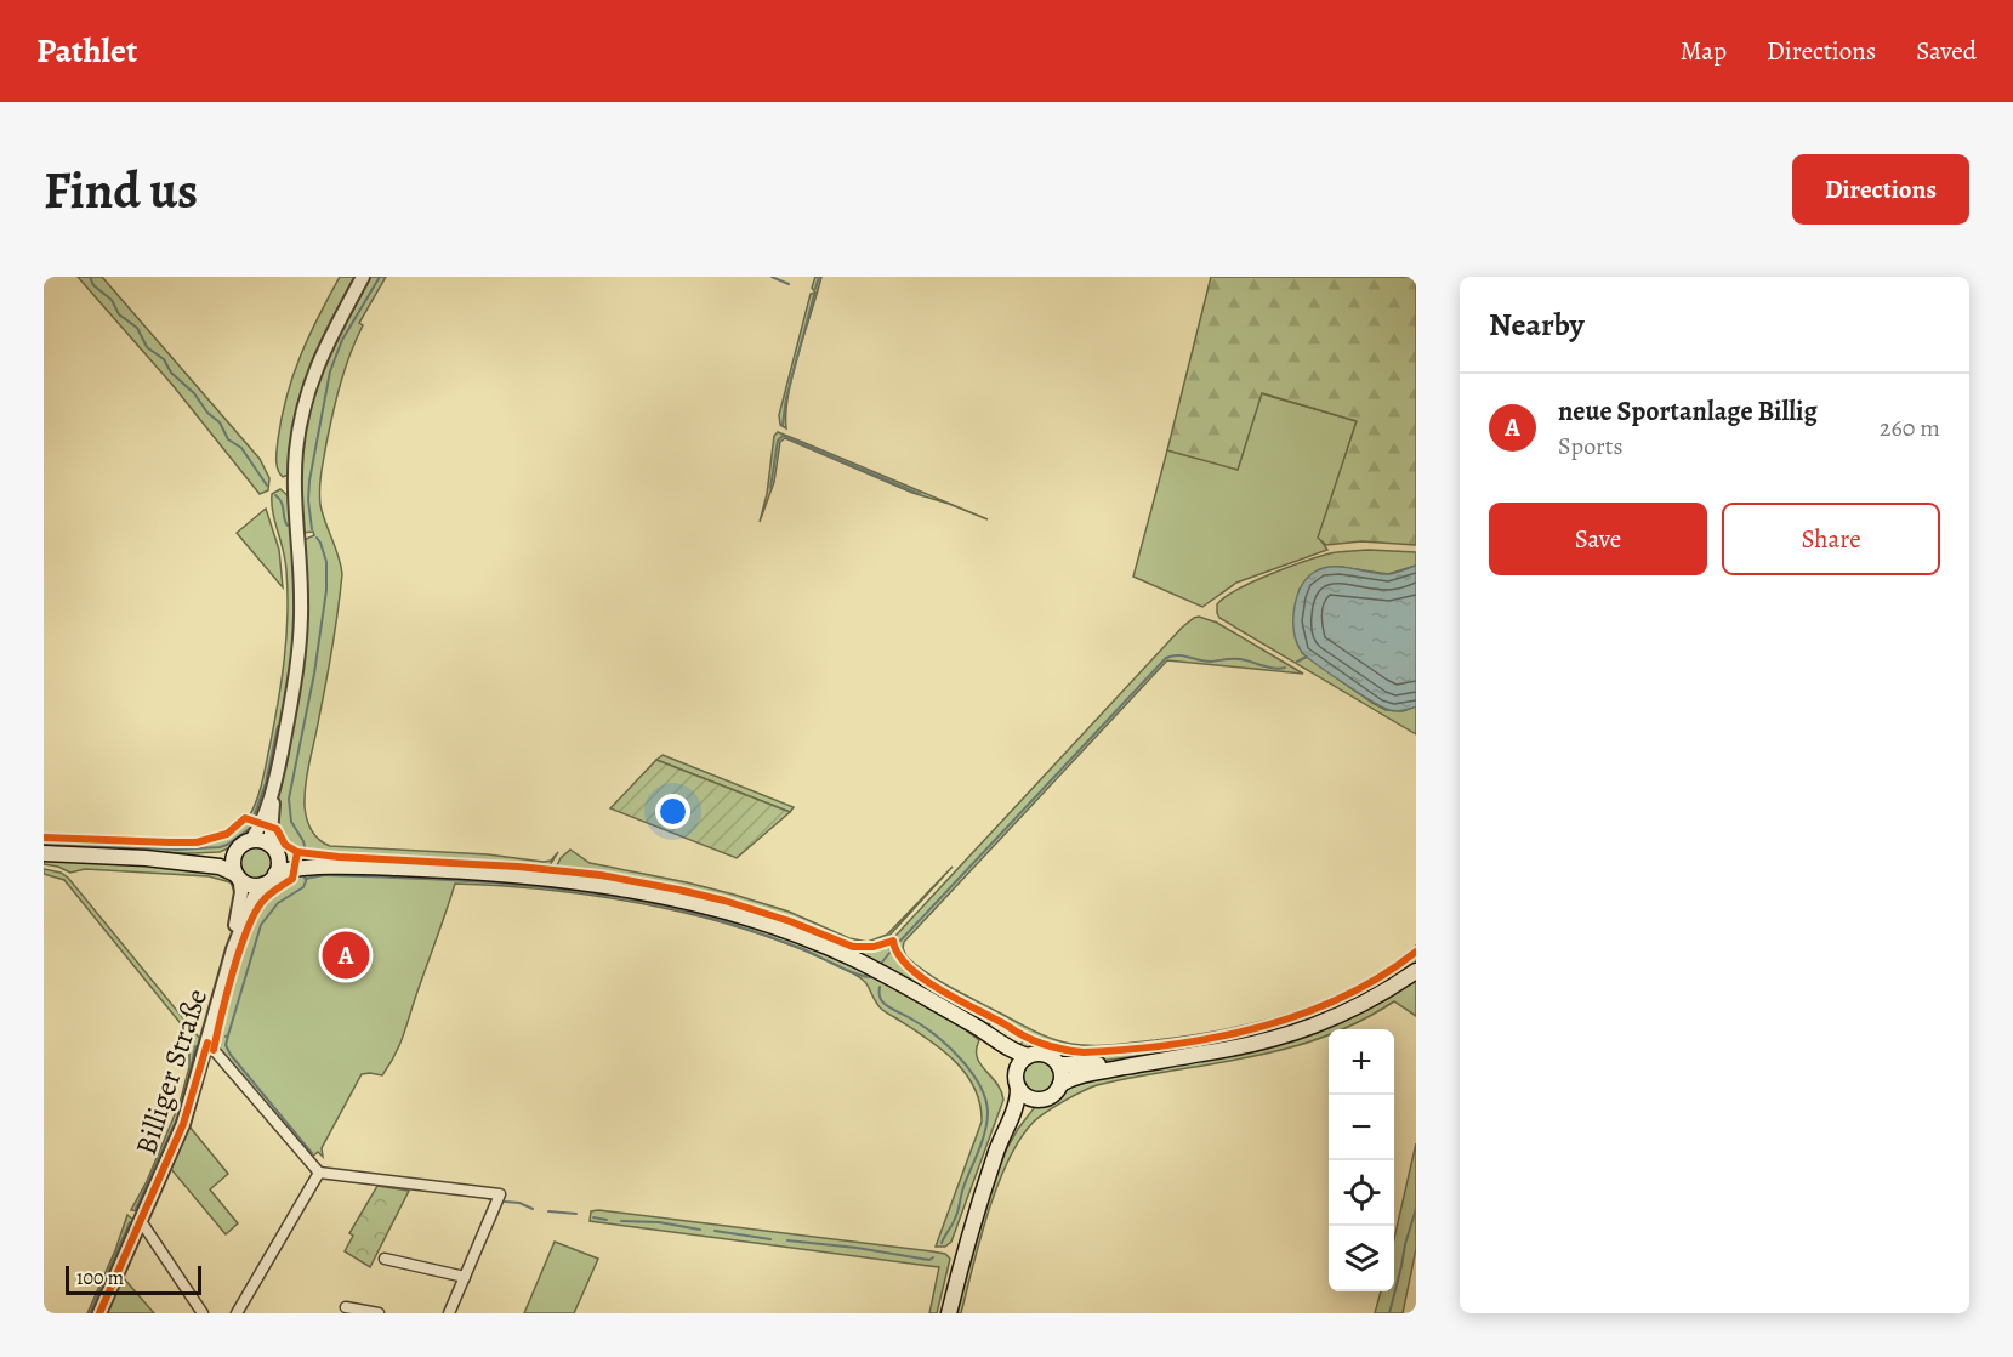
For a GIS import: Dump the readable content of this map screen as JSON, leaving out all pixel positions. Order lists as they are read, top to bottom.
{
  "streets": {
    "street": ["Billiger Straße"]
  },
  "scale_bar": "100 m",
  "page": {
    "header": "Pathlet",
    "nav": ["Map", "Directions", "Saved"],
    "buttons": [
      "Directions",
      ["Save", "Share"]
    ],
    "title": "Find us",
    "heading": "Nearby",
    "list": [
      {
        "mark": "A",
        "name": "neue Sportanlage Billig",
        "note": "Sports",
        "value": "260 m"
      }
    ],
    "pins": "A",
    "map_buttons": ["+", "−"],
    "scale": "100 m"
  }
}
